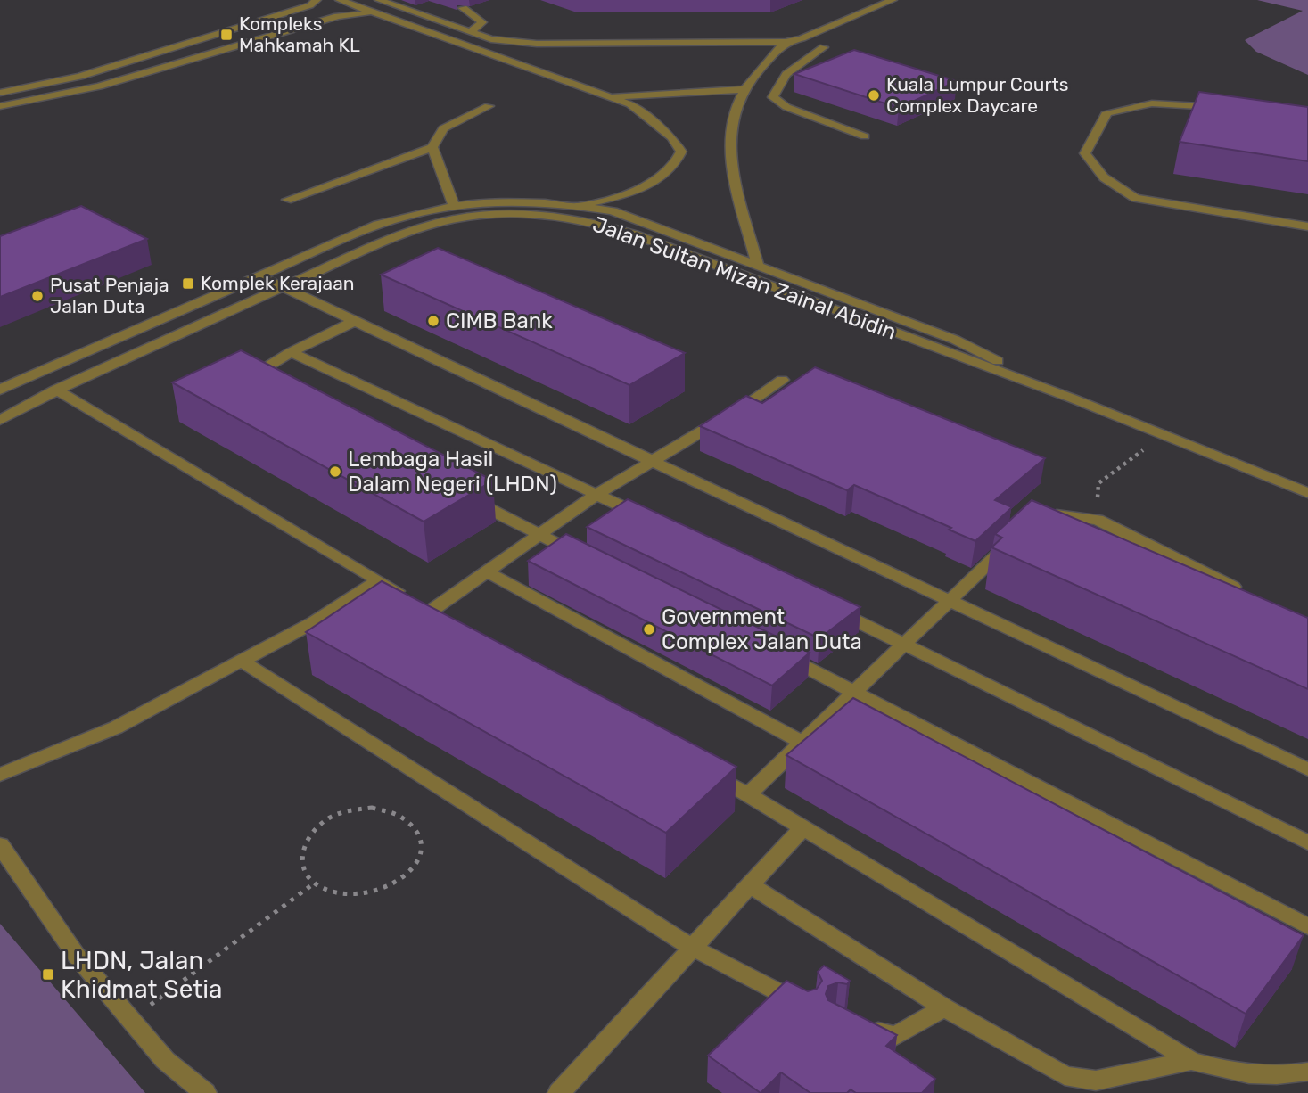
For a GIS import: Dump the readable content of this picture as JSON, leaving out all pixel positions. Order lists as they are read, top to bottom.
{
  "streets": {
    "street": ["Jalan Sultan Mizan Zainal Abidin"]
  },
  "places": {
    "transit": ["Kompleks Mahkamah KL", "Komplek Kerajaan", "LHDN, Jalan Khidmat Setia"],
    "other": [
      "Kuala Lumpur Courts Complex Daycare",
      "Pusat Penjaja Jalan Duta",
      "CIMB Bank",
      "Lembaga Hasil Dalam Negeri (LHDN)",
      "Government Complex Jalan Duta"
    ]
  }
}
